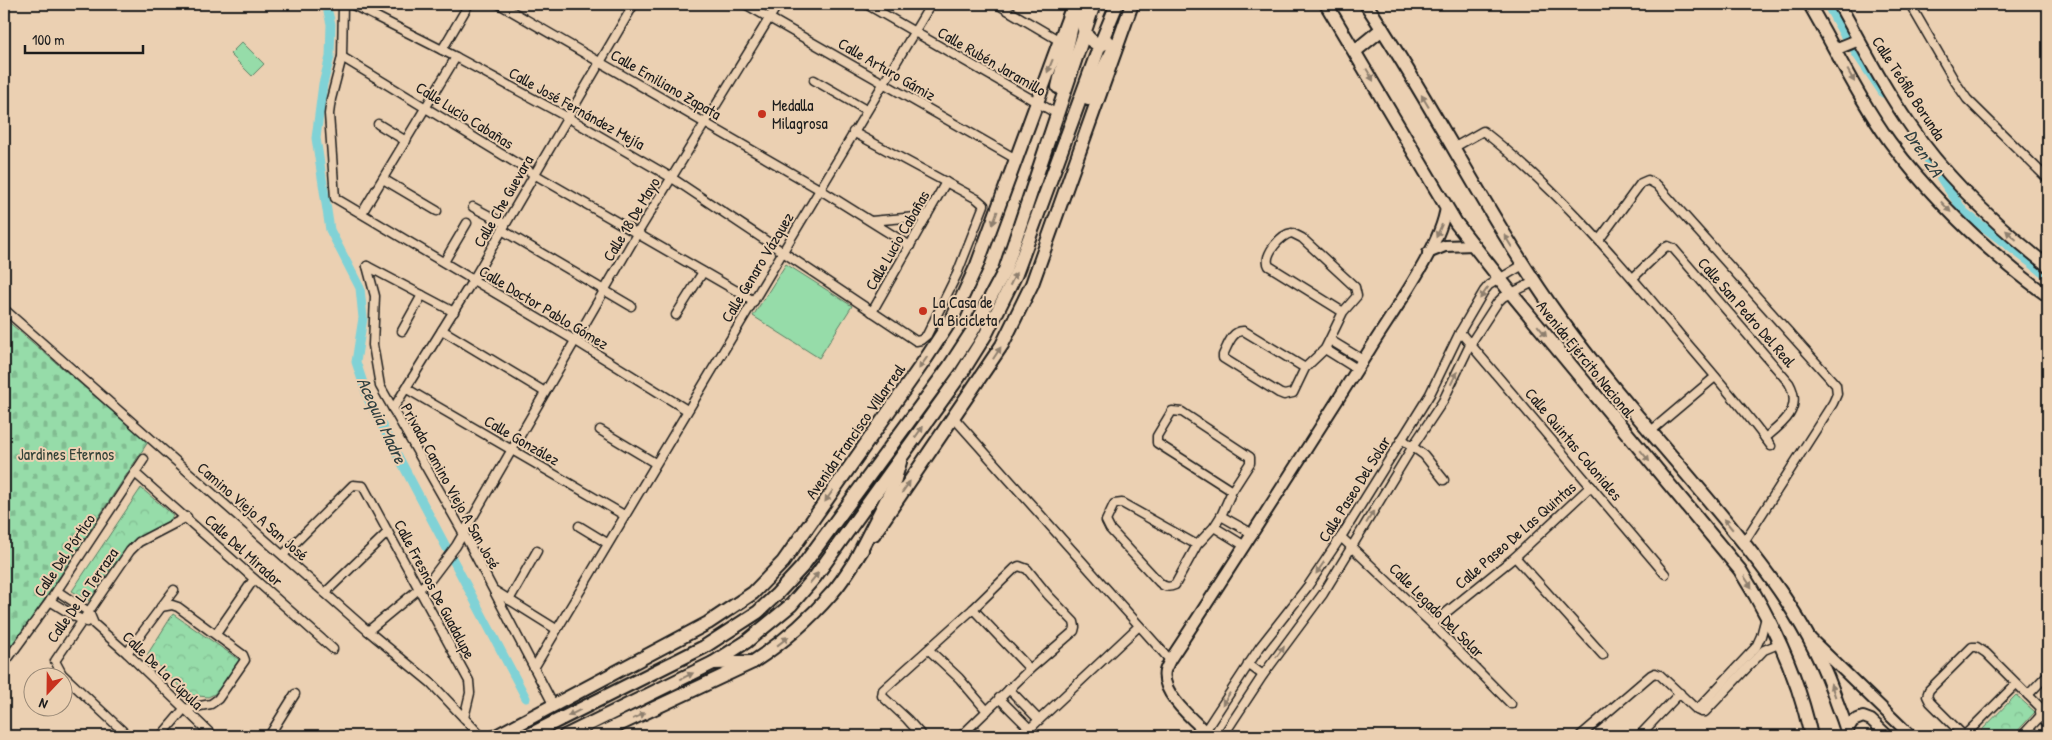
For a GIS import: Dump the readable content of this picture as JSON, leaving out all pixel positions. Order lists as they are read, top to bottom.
{
  "streets": {
    "main road": ["Calle Teófilo Borunda", "Avenida Ejército Nacional", "Avenida Francisco Villarreal"],
    "street": [
      "Calle Rubén Jaramillo",
      "Calle Arturo Gámiz",
      "Calle Emiliano Zapata",
      "Calle José Fernández Mejía",
      "Calle Lucio Cabañas",
      "Calle Che Guevara",
      "Calle 18 De Mayo",
      "Calle Genaro Vázquez",
      "Calle Doctor Pablo Gómez",
      "Calle San Pedro Del Real",
      "Calle González",
      "Calle Quintas Coloniales",
      "Privada Camino Viejo A San José",
      "Calle Paseo Del Solar",
      "Camino Viejo A San José",
      "Calle Paseo De Las Quintas",
      "Calle Del Mirador",
      "Calle Del Pórtico",
      "Calle Fresnos De Guadalupe",
      "Calle De La Terraza",
      "Calle Legado Del Solar",
      "Calle De La Cúpula"
    ]
  },
  "crossings": [
    ["Calle Rubén Jaramillo", "Calle Genaro Vázquez"],
    ["Calle Rubén Jaramillo", "Avenida Francisco Villarreal"],
    ["Calle Arturo Gámiz", "Calle 18 De Mayo"],
    ["Calle Arturo Gámiz", "Calle Genaro Vázquez"],
    ["Calle Arturo Gámiz", "Avenida Francisco Villarreal"],
    ["Calle Emiliano Zapata", "Calle Lucio Cabañas"],
    ["Calle Emiliano Zapata", "Calle Che Guevara"],
    ["Calle Emiliano Zapata", "Calle 18 De Mayo"],
    ["Calle Emiliano Zapata", "Calle Genaro Vázquez"],
    ["Calle José Fernández Mejía", "Calle Che Guevara"],
    ["Calle José Fernández Mejía", "Calle 18 De Mayo"],
    ["Calle José Fernández Mejía", "Calle Genaro Vázquez"],
    ["Calle Lucio Cabañas", "Calle Che Guevara"],
    ["Calle Lucio Cabañas", "Calle 18 De Mayo"],
    ["Calle Lucio Cabañas", "Calle Genaro Vázquez"],
    ["Calle Lucio Cabañas", "Calle Doctor Pablo Gómez"],
    ["Calle Che Guevara", "Calle Doctor Pablo Gómez"],
    ["Calle Che Guevara", "Calle González"],
    ["Calle Che Guevara", "Privada Camino Viejo A San José"],
    ["Calle 18 De Mayo", "Calle Doctor Pablo Gómez"],
    ["Calle 18 De Mayo", "Calle González"],
    ["Calle 18 De Mayo", "Privada Camino Viejo A San José"],
    ["Calle 18 De Mayo", "Camino Viejo A San José"],
    ["Calle 18 De Mayo", "Calle Fresnos De Guadalupe"],
    ["Calle Genaro Vázquez", "Calle Doctor Pablo Gómez"],
    ["Calle Genaro Vázquez", "Calle González"],
    ["Calle Genaro Vázquez", "Privada Camino Viejo A San José"],
    ["Avenida Ejército Nacional", "Calle Paseo Del Solar"],
    ["Avenida Francisco Villarreal", "Privada Camino Viejo A San José"],
    ["Calle Quintas Coloniales", "Calle Paseo Del Solar"],
    ["Calle Quintas Coloniales", "Calle Paseo De Las Quintas"],
    ["Calle Paseo Del Solar", "Calle Legado Del Solar"],
    ["Camino Viejo A San José", "Calle Fresnos De Guadalupe"],
    ["Calle Paseo De Las Quintas", "Calle Legado Del Solar"],
    ["Calle Del Mirador", "Calle Del Pórtico"],
    ["Calle Del Mirador", "Calle De La Terraza"],
    ["Calle Del Pórtico", "Calle De La Cúpula"],
    ["Calle De La Terraza", "Calle De La Cúpula"]
  ],
  "water": ["Dren 2A", "Acequia Madre"],
  "parks": ["Jardines Eternos"],
  "places": ["Medalla Milagrosa", "La Casa de la Bicicleta"],
  "scale_bar": "100 m",
  "north": "bottom"
}
